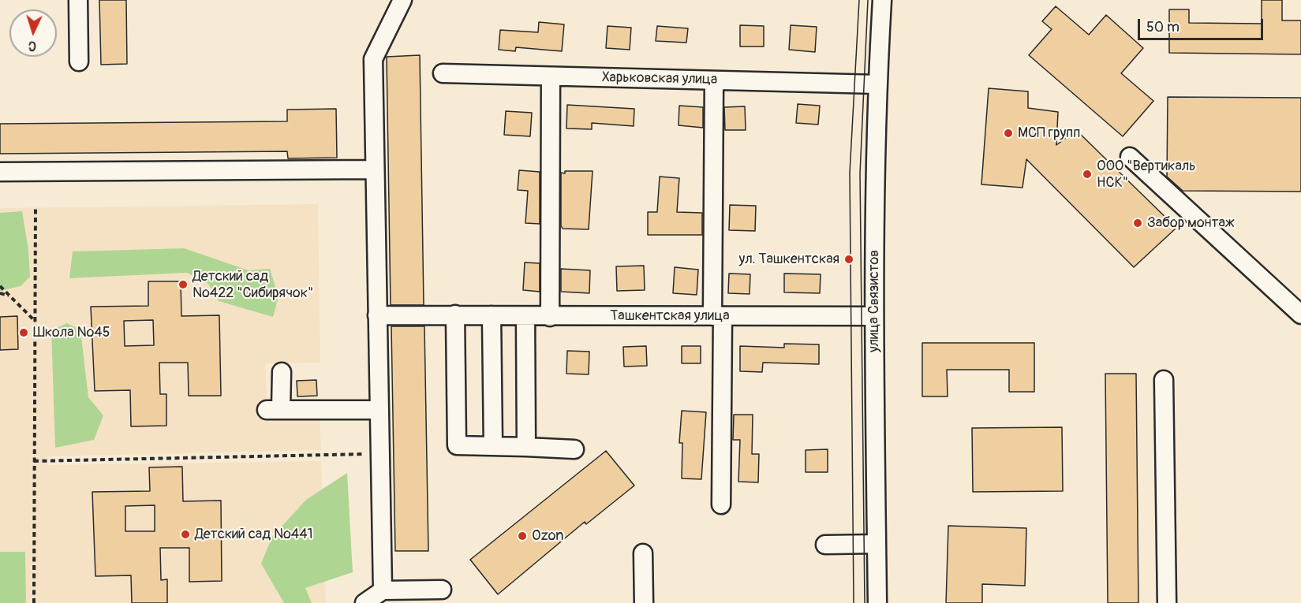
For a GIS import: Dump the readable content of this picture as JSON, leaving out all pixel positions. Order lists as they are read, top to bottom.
{
  "streets": {
    "street": ["Харьковская улица", "улица Связистов", "Ташкентская улица"]
  },
  "crossings": [
    ["Харьковская улица", "улица Связистов"],
    ["улица Связистов", "Ташкентская улица"]
  ],
  "places": [
    "МСП групп",
    "ООО \"Вертикаль НСК\"",
    "Забор монтаж",
    "ул. Ташкентская",
    "Детский сад №422 \"Сибирячок\"",
    "Школа №45",
    "Детский сад №441",
    "Ozon"
  ],
  "scale_bar": "50 m",
  "north": "bottom"
}
